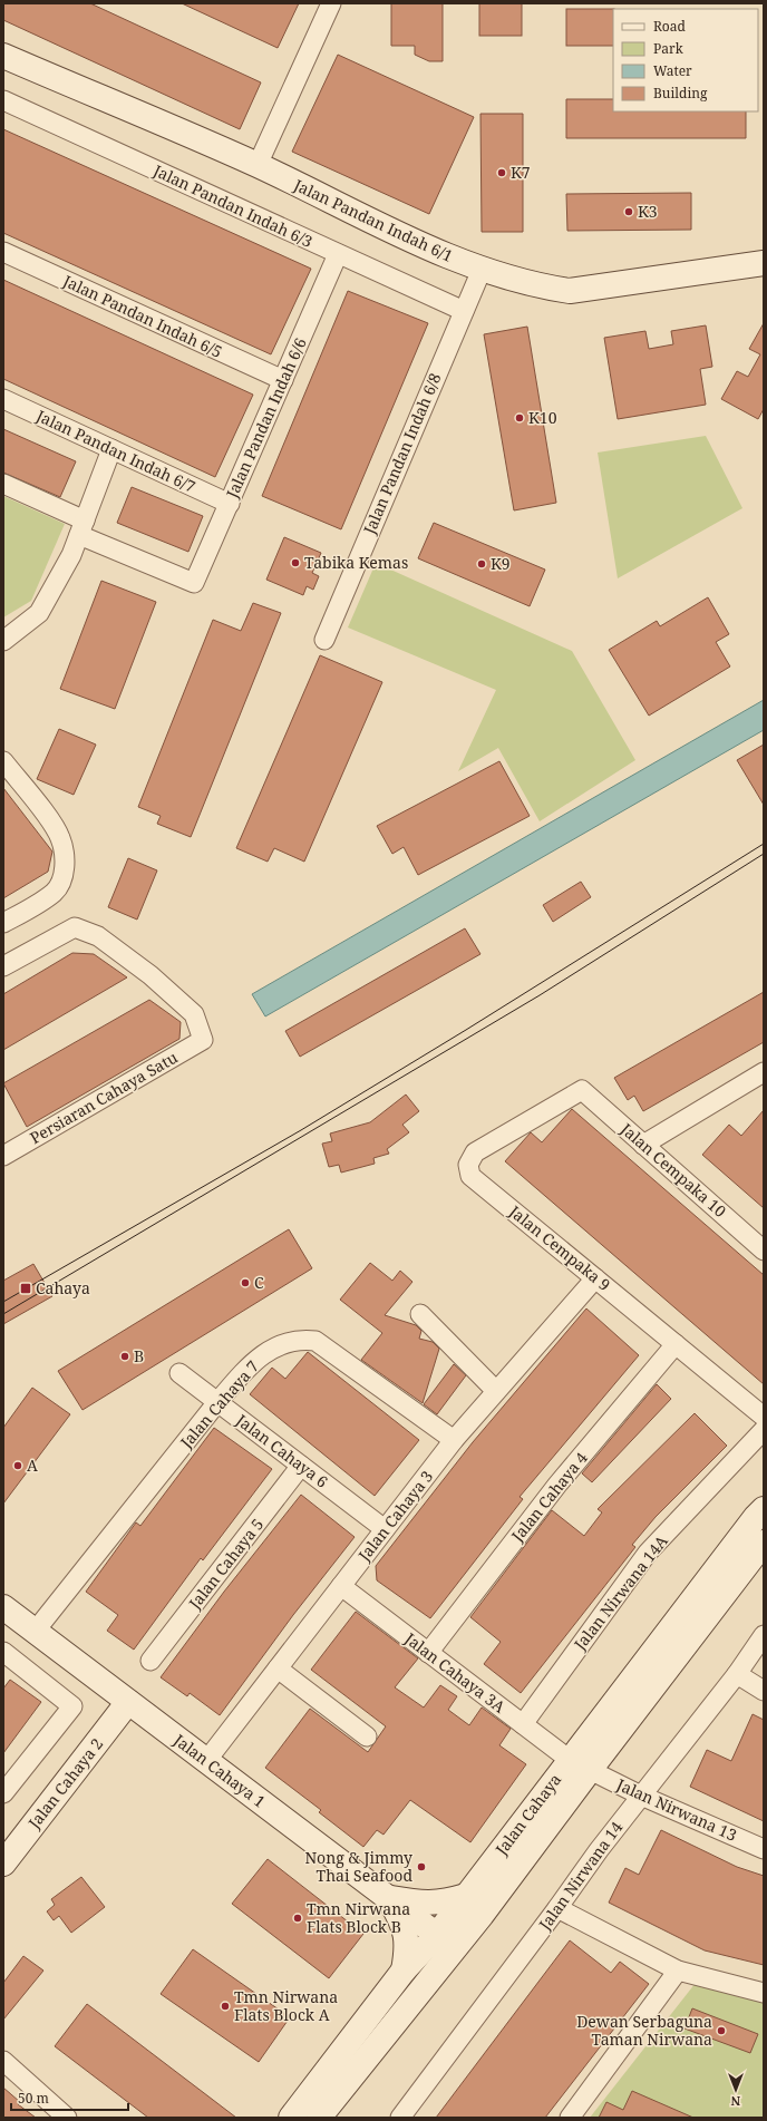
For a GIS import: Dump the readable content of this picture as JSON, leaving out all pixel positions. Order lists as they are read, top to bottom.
{
  "streets": {
    "main road": [
      "Jalan Pandan Indah 6/1",
      "Jalan Cahaya 1",
      "Jalan Cahaya 2",
      "Jalan Cahaya"
    ],
    "street": [
      "Jalan Pandan Indah 6/3",
      "Jalan Pandan Indah 6/5",
      "Jalan Pandan Indah 6/6",
      "Jalan Pandan Indah 6/7",
      "Jalan Pandan Indah 6/8",
      "Persiaran Cahaya Satu",
      "Jalan Cempaka 10",
      "Jalan Cempaka 9",
      "Jalan Cahaya 7",
      "Jalan Cahaya 6",
      "Jalan Cahaya 4",
      "Jalan Cahaya 3",
      "Jalan Cahaya 5",
      "Jalan Nirwana 14A",
      "Jalan Cahaya 3A",
      "Jalan Nirwana 13",
      "Jalan Nirwana 14"
    ]
  },
  "crossings": [
    ["Jalan Pandan Indah 6/3", "Jalan Pandan Indah 6/6"],
    ["Jalan Pandan Indah 6/3", "Jalan Pandan Indah 6/8"],
    ["Jalan Pandan Indah 6/1", "Jalan Pandan Indah 6/8"],
    ["Jalan Pandan Indah 6/5", "Jalan Pandan Indah 6/6"],
    ["Jalan Pandan Indah 6/6", "Jalan Pandan Indah 6/7"],
    ["Jalan Cempaka 10", "Jalan Cempaka 9"],
    ["Jalan Cempaka 9", "Jalan Cahaya 4"],
    ["Jalan Cempaka 9", "Jalan Cahaya 3"],
    ["Jalan Cahaya 7", "Jalan Cahaya 6"],
    ["Jalan Cahaya 7", "Jalan Cahaya 3"],
    ["Jalan Cahaya 7", "Jalan Cahaya 1"],
    ["Jalan Cahaya 6", "Jalan Cahaya 3"],
    ["Jalan Cahaya 6", "Jalan Cahaya 5"],
    ["Jalan Cahaya 4", "Jalan Cahaya 3A"],
    ["Jalan Cahaya 3", "Jalan Cahaya 3A"],
    ["Jalan Cahaya 3", "Jalan Cahaya 1"],
    ["Jalan Nirwana 14A", "Jalan Cahaya 3A"],
    ["Jalan Cahaya 3A", "Jalan Nirwana 13"],
    ["Jalan Cahaya 3A", "Jalan Cahaya"],
    ["Jalan Cahaya 1", "Jalan Cahaya 2"],
    ["Jalan Cahaya 1", "Jalan Cahaya"],
    ["Jalan Nirwana 13", "Jalan Cahaya"],
    ["Jalan Nirwana 13", "Jalan Nirwana 14"]
  ],
  "places": {
    "other": [
      "K7",
      "K3",
      "K10",
      "Tabika Kemas",
      "K9",
      "C",
      "B",
      "A",
      "Nong & Jimmy Thai Seafood",
      "Tmn Nirwana Flats Block B",
      "Tmn Nirwana Flats Block A",
      "Dewan Serbaguna Taman Nirwana"
    ],
    "transit": ["Cahaya"]
  },
  "legend": [
    "Road",
    "Park",
    "Water",
    "Building"
  ],
  "scale_bar": "50 m",
  "north": "bottom"
}
